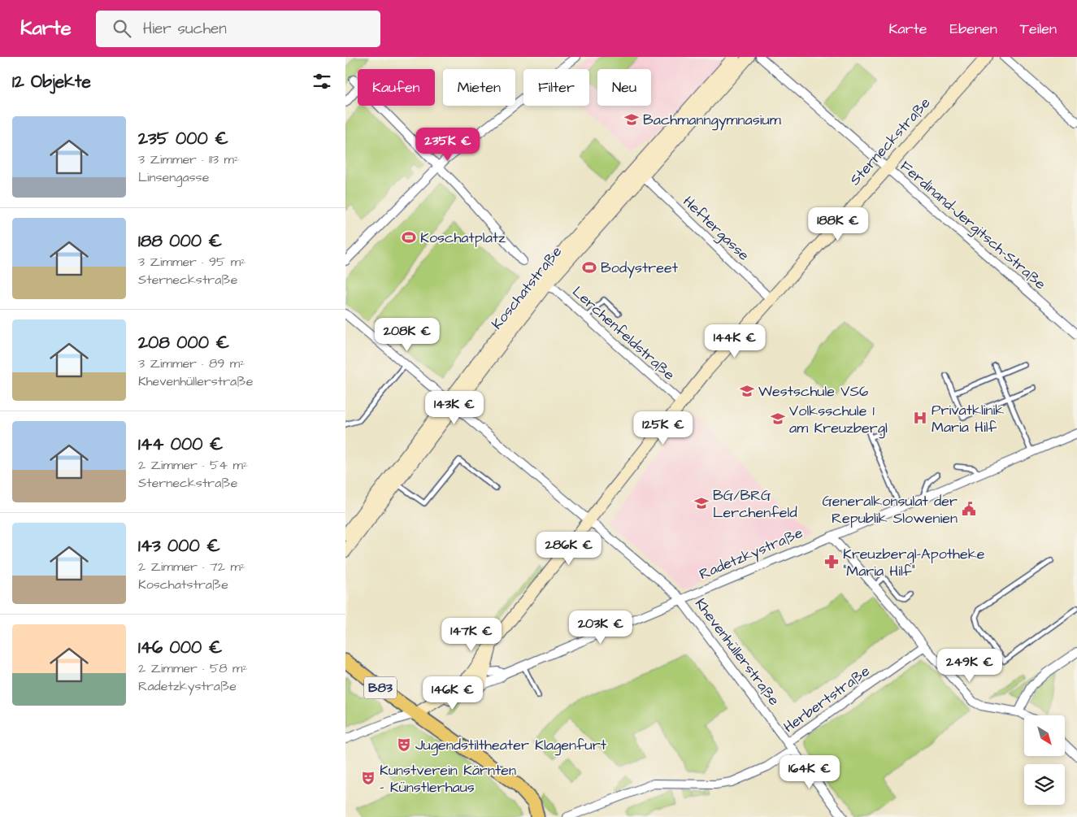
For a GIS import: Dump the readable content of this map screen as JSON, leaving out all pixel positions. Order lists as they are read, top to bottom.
{
  "streets": {
    "main road": [
      "Sterneckstraße",
      "Koschatstraße",
      "Radetzkystraße",
      "B83"
    ],
    "street": [
      "Ferdinand-Jergitsch-Straße",
      "Heftergasse",
      "Lerchenfeldstraße",
      "Khevenhüllerstraße",
      "Herbertstraße"
    ]
  },
  "crossings": [
    ["Sterneckstraße", "Ferdinand-Jergitsch-Straße"],
    ["Sterneckstraße", "Heftergasse"],
    ["Sterneckstraße", "Lerchenfeldstraße"],
    ["Sterneckstraße", "Radetzkystraße"],
    ["Sterneckstraße", "Khevenhüllerstraße"],
    ["Sterneckstraße", "B83"],
    ["Heftergasse", "Koschatstraße"],
    ["Koschatstraße", "Lerchenfeldstraße"],
    ["Koschatstraße", "Khevenhüllerstraße"],
    ["Radetzkystraße", "Khevenhüllerstraße"],
    ["Radetzkystraße", "B83"],
    ["Khevenhüllerstraße", "Herbertstraße"]
  ],
  "places": {
    "school or university": [
      "Bachmanngymnasium",
      "Westschule VS6",
      "Volksschule 1 am Kreuzbergl",
      "BG/BRG Lerchenfeld"
    ],
    "sports": ["Koschatplatz", "Bodystreet"],
    "hospital": ["Privatklinik Maria Hilf"],
    "public building": ["Generalkonsulat der Republik Slowenien"],
    "pharmacy": ["Kreuzbergl-Apotheke \"Maria Hilf\""],
    "theatre": ["Jugendstiltheater Klagenfurt", "Kunstverein Kärnten - Künstlerhaus"]
  },
  "north": "bottom right",
  "page": {
    "header": "Karte",
    "search": "Hier suchen",
    "nav": ["Karte", "Ebenen", "Teilen"],
    "heading": "12 Objekte",
    "chip": [
      "Kaufen",
      "Mieten",
      "Filter",
      "Neu"
    ],
    "list": [
      {
        "name": "235 000 €",
        "note": "3 Zimmer · 113 m² · Linsengasse"
      },
      {
        "name": "188 000 €",
        "note": "3 Zimmer · 95 m² · Sterneckstraße"
      },
      {
        "name": "208 000 €",
        "note": "3 Zimmer · 89 m² · Khevenhüllerstraße"
      },
      {
        "name": "144 000 €",
        "note": "2 Zimmer · 54 m² · Sterneckstraße"
      },
      {
        "name": "143 000 €",
        "note": "2 Zimmer · 72 m² · Koschatstraße"
      },
      {
        "name": "146 000 €",
        "note": "2 Zimmer · 58 m² · Radetzkystraße"
      }
    ],
    "price": [
      "235K €",
      "188K €",
      "208K €",
      "144K €",
      "143K €",
      "125K €",
      "286K €",
      "203K €",
      "147K €",
      "249K €",
      "146K €",
      "164K €"
    ]
  }
}
